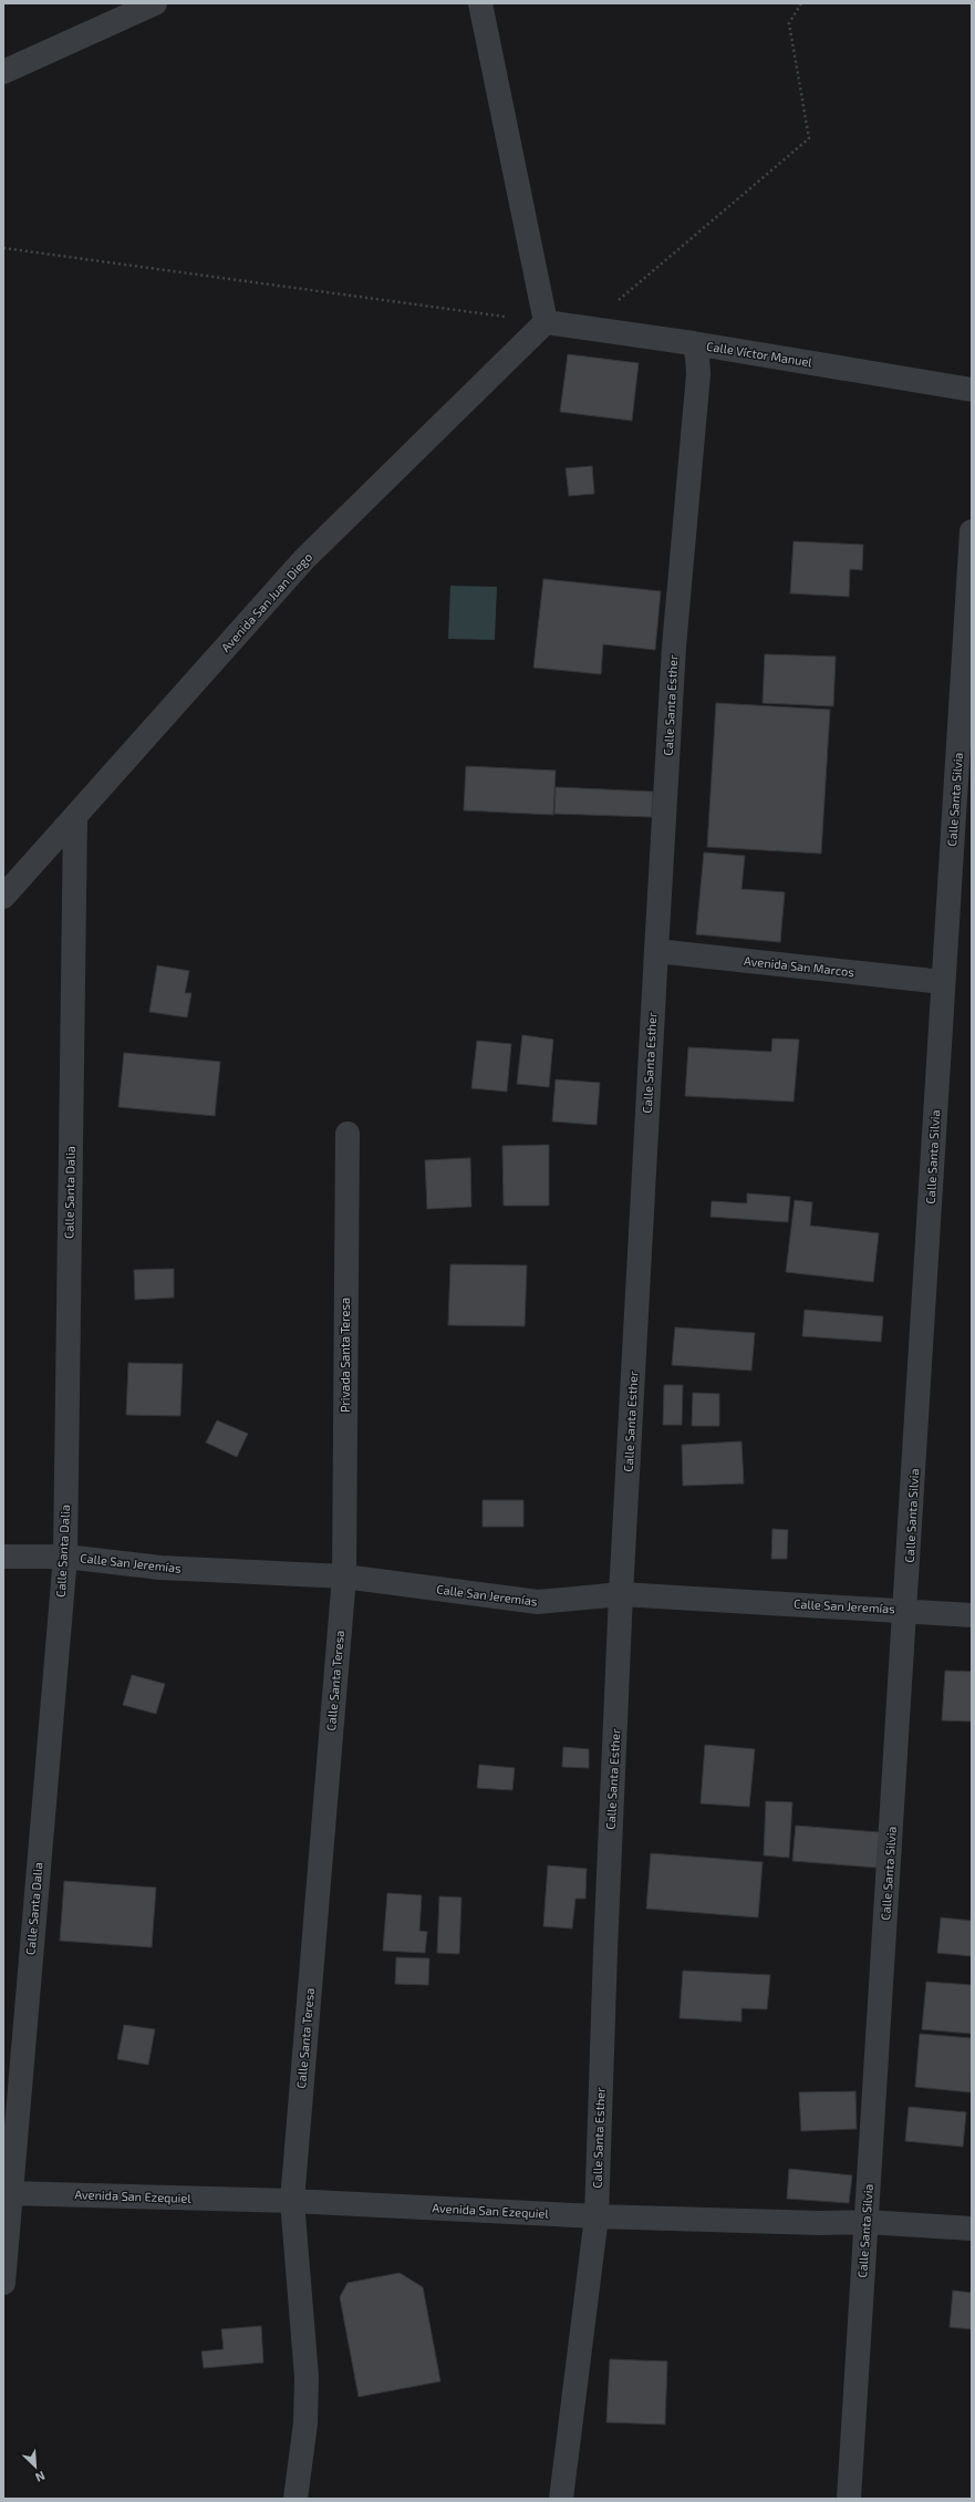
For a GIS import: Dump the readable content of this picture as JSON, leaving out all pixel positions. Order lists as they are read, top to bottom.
{
  "streets": {
    "street": [
      "Calle Víctor Manuel",
      "Avenida San Juan Diego",
      "Calle Santa Esther",
      "Calle Santa Silvia",
      "Avenida San Marcos",
      "Calle Santa Dalia",
      "Privada Santa Teresa",
      "Calle San Jeremías",
      "Calle Santa Teresa",
      "Avenida San Ezequiel"
    ]
  },
  "crossings": [
    ["Calle Víctor Manuel", "Avenida San Juan Diego"],
    ["Calle Víctor Manuel", "Calle Santa Esther"],
    ["Avenida San Juan Diego", "Calle Santa Dalia"],
    ["Calle Santa Esther", "Avenida San Marcos"],
    ["Calle Santa Esther", "Calle San Jeremías"],
    ["Calle Santa Esther", "Avenida San Ezequiel"],
    ["Calle Santa Silvia", "Avenida San Marcos"],
    ["Calle Santa Silvia", "Calle San Jeremías"],
    ["Calle Santa Silvia", "Avenida San Ezequiel"],
    ["Calle Santa Dalia", "Calle San Jeremías"],
    ["Calle Santa Dalia", "Avenida San Ezequiel"],
    ["Privada Santa Teresa", "Calle San Jeremías"],
    ["Privada Santa Teresa", "Calle Santa Teresa"],
    ["Calle San Jeremías", "Calle Santa Teresa"],
    ["Calle Santa Teresa", "Avenida San Ezequiel"]
  ],
  "north": "bottom right"
}
